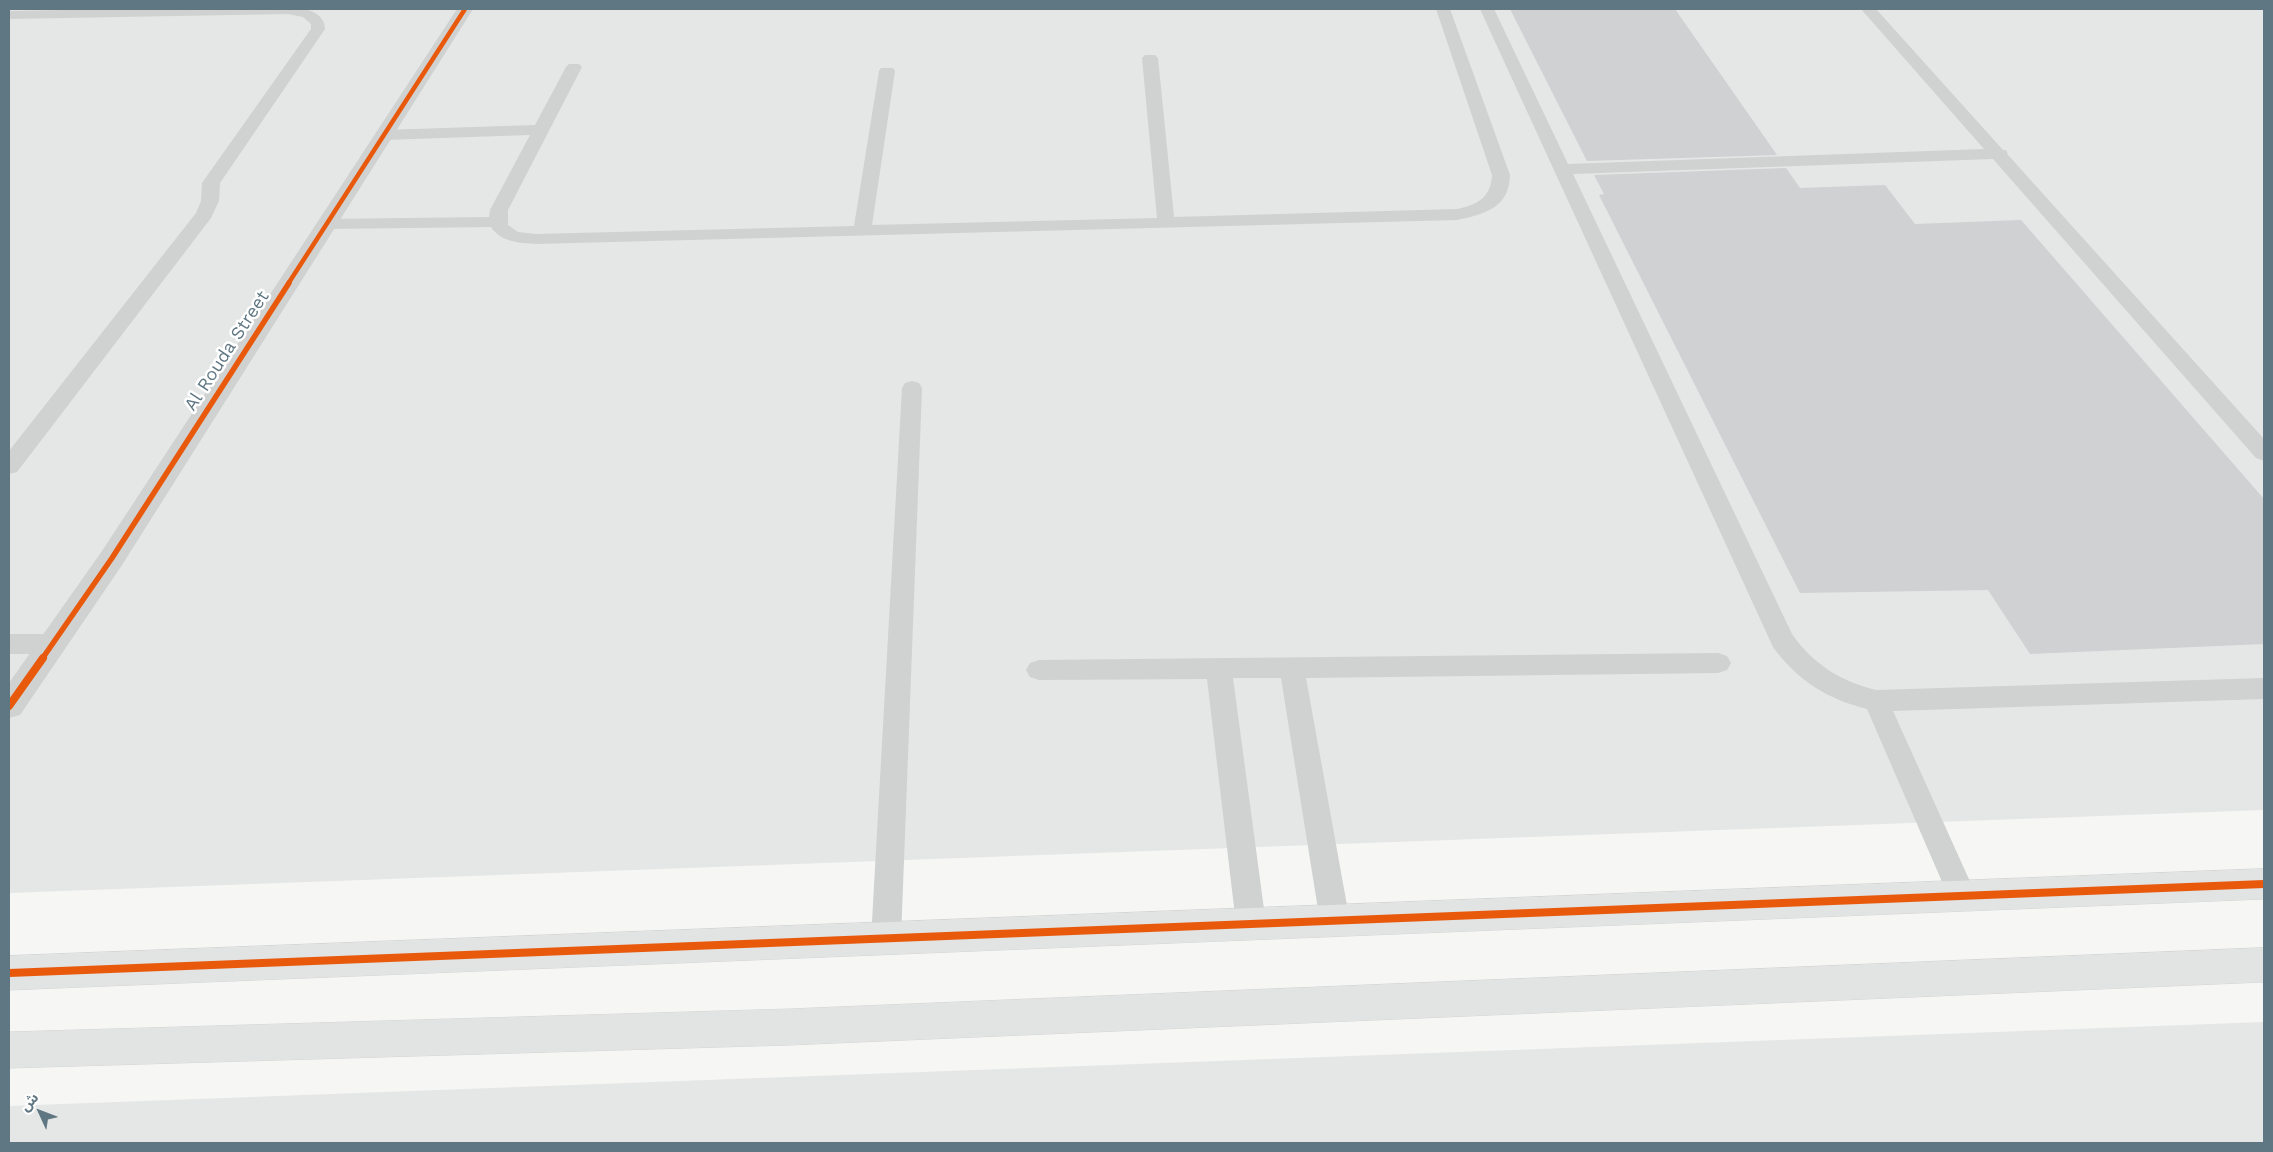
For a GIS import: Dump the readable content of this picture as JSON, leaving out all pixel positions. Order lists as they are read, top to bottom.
{
  "streets": {
    "street": ["Al Rouda Street"]
  },
  "north": "top left"
}
